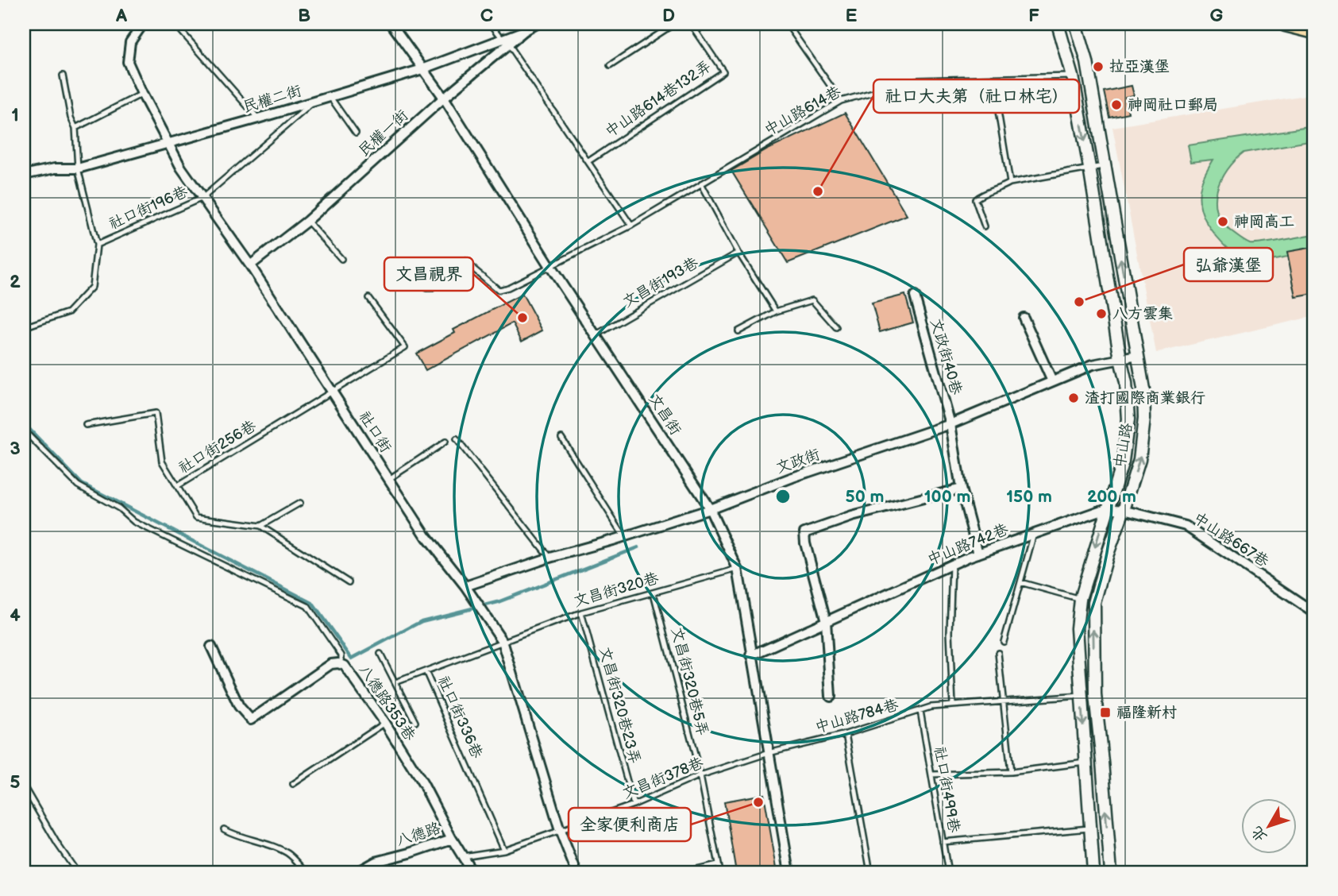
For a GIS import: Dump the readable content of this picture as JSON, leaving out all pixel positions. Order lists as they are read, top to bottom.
{
  "streets": {
    "street": [
      "民權二街",
      "民權一街",
      "文政街40巷",
      "文昌街",
      "社口街",
      "中山路",
      "文政街",
      "中山路667巷",
      "中山路742巷",
      "八德路353巷",
      "八德路"
    ],
    "lane": [
      "中山路614巷132弄",
      "中山路614巷",
      "社口街196巷",
      "文昌街193巷",
      "社口街256巷",
      "文昌街320巷",
      "文昌街320巷5弄",
      "文昌街320巷23弄",
      "中山路784巷",
      "社口街336巷",
      "文昌街378巷",
      "社口街499巷"
    ]
  },
  "crossings": [
    ["民權二街", "民權一街"],
    ["民權二街", "社口街196巷"],
    ["民權二街", "文昌街"],
    ["民權二街", "社口街"],
    ["中山路614巷", "文昌街"],
    ["中山路614巷", "中山路"],
    ["民權一街", "文昌街"],
    ["民權一街", "社口街"],
    ["社口街196巷", "社口街"],
    ["文昌街193巷", "文昌街"],
    ["文政街40巷", "文政街"],
    ["文政街40巷", "中山路742巷"],
    ["文昌街", "文政街"],
    ["文昌街", "中山路742巷"],
    ["文昌街", "文昌街320巷"],
    ["文昌街", "中山路784巷"],
    ["文昌街", "文昌街378巷"],
    ["社口街", "社口街256巷"],
    ["社口街", "文政街"],
    ["社口街", "文昌街320巷"],
    ["社口街", "社口街336巷"],
    ["社口街", "文昌街378巷"],
    ["中山路", "文政街"],
    ["中山路", "中山路667巷"],
    ["中山路", "中山路742巷"],
    ["中山路", "中山路784巷"],
    ["中山路667巷", "中山路742巷"],
    ["文昌街320巷", "文昌街320巷5弄"],
    ["文昌街320巷", "文昌街320巷23弄"],
    ["文昌街320巷", "社口街336巷"],
    ["文昌街320巷5弄", "文昌街378巷"],
    ["八德路353巷", "八德路"],
    ["文昌街320巷23弄", "文昌街378巷"],
    ["中山路784巷", "文昌街378巷"],
    ["中山路784巷", "社口街499巷"],
    ["社口街336巷", "文昌街378巷"],
    ["文昌街378巷", "八德路"]
  ],
  "places": {
    "other": [
      "拉亞漢堡",
      "神岡社口郵局",
      "社口大夫第（社口林宅）",
      "神岡高工",
      "弘爺漢堡",
      "八方雲集",
      "文昌視界",
      "渣打國際商業銀行",
      "全家便利商店"
    ],
    "transit": ["福隆新村"]
  },
  "north": "bottom left",
  "grid": {
    "columns": [
      "A",
      "B",
      "C",
      "D",
      "E",
      "F",
      "G"
    ],
    "rows": [
      "1",
      "2",
      "3",
      "4",
      "5"
    ]
  },
  "rings": [
    "50 m",
    "100 m",
    "150 m",
    "200 m"
  ]
}
